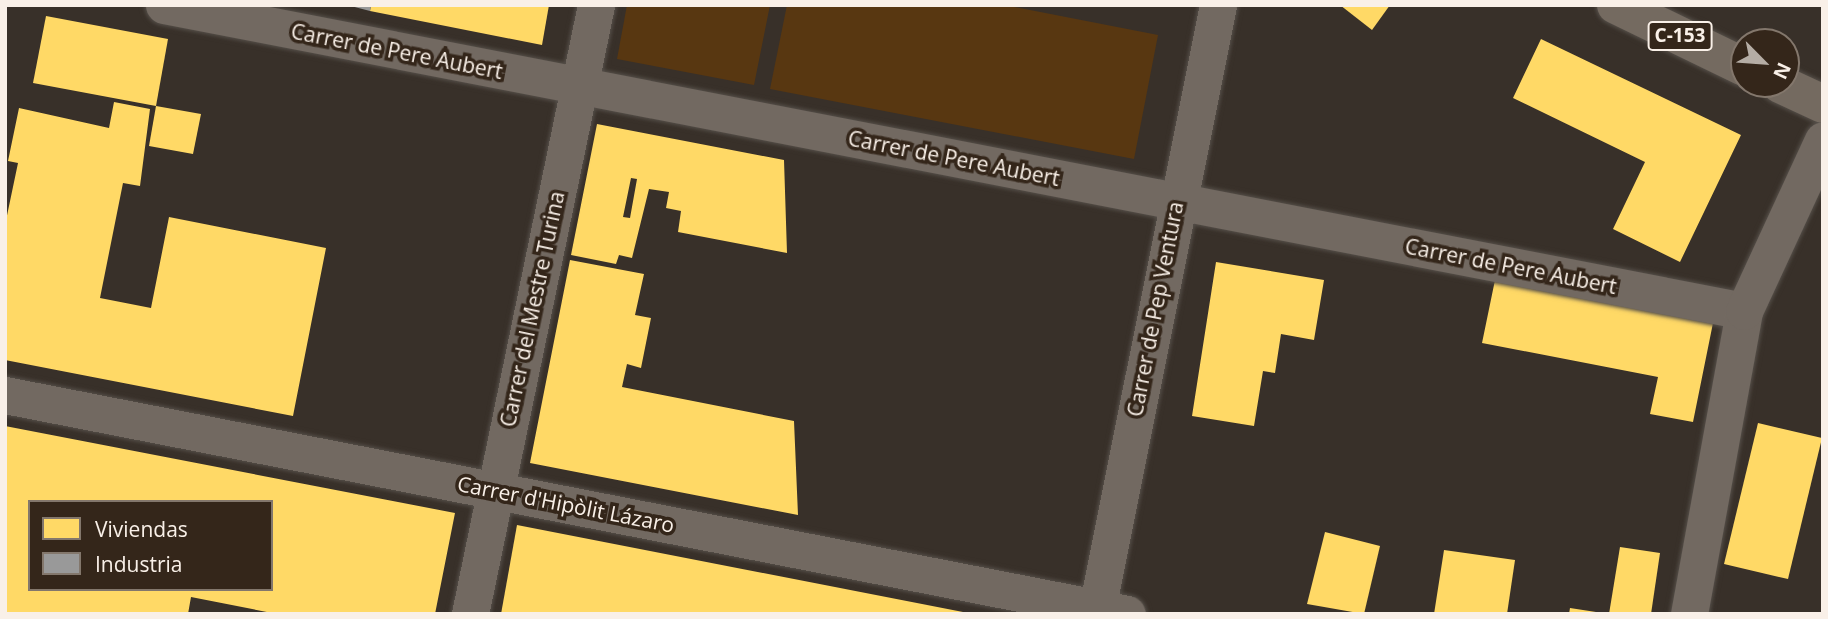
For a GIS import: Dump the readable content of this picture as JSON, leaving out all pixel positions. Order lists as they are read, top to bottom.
{
  "streets": {
    "main road": ["C-153"],
    "street": [
      "Carrer de Pere Aubert",
      "Carrer del Mestre Turina",
      "Carrer de Pep Ventura",
      "Carrer d'Hipòlit Lázaro"
    ]
  },
  "crossings": [
    ["Carrer de Pere Aubert", "Carrer del Mestre Turina"],
    ["Carrer de Pere Aubert", "Carrer de Pep Ventura"],
    ["Carrer del Mestre Turina", "Carrer d'Hipòlit Lázaro"],
    ["Carrer de Pep Ventura", "Carrer d'Hipòlit Lázaro"]
  ],
  "legend": ["Viviendas", "Industria"],
  "north": "bottom right"
}
